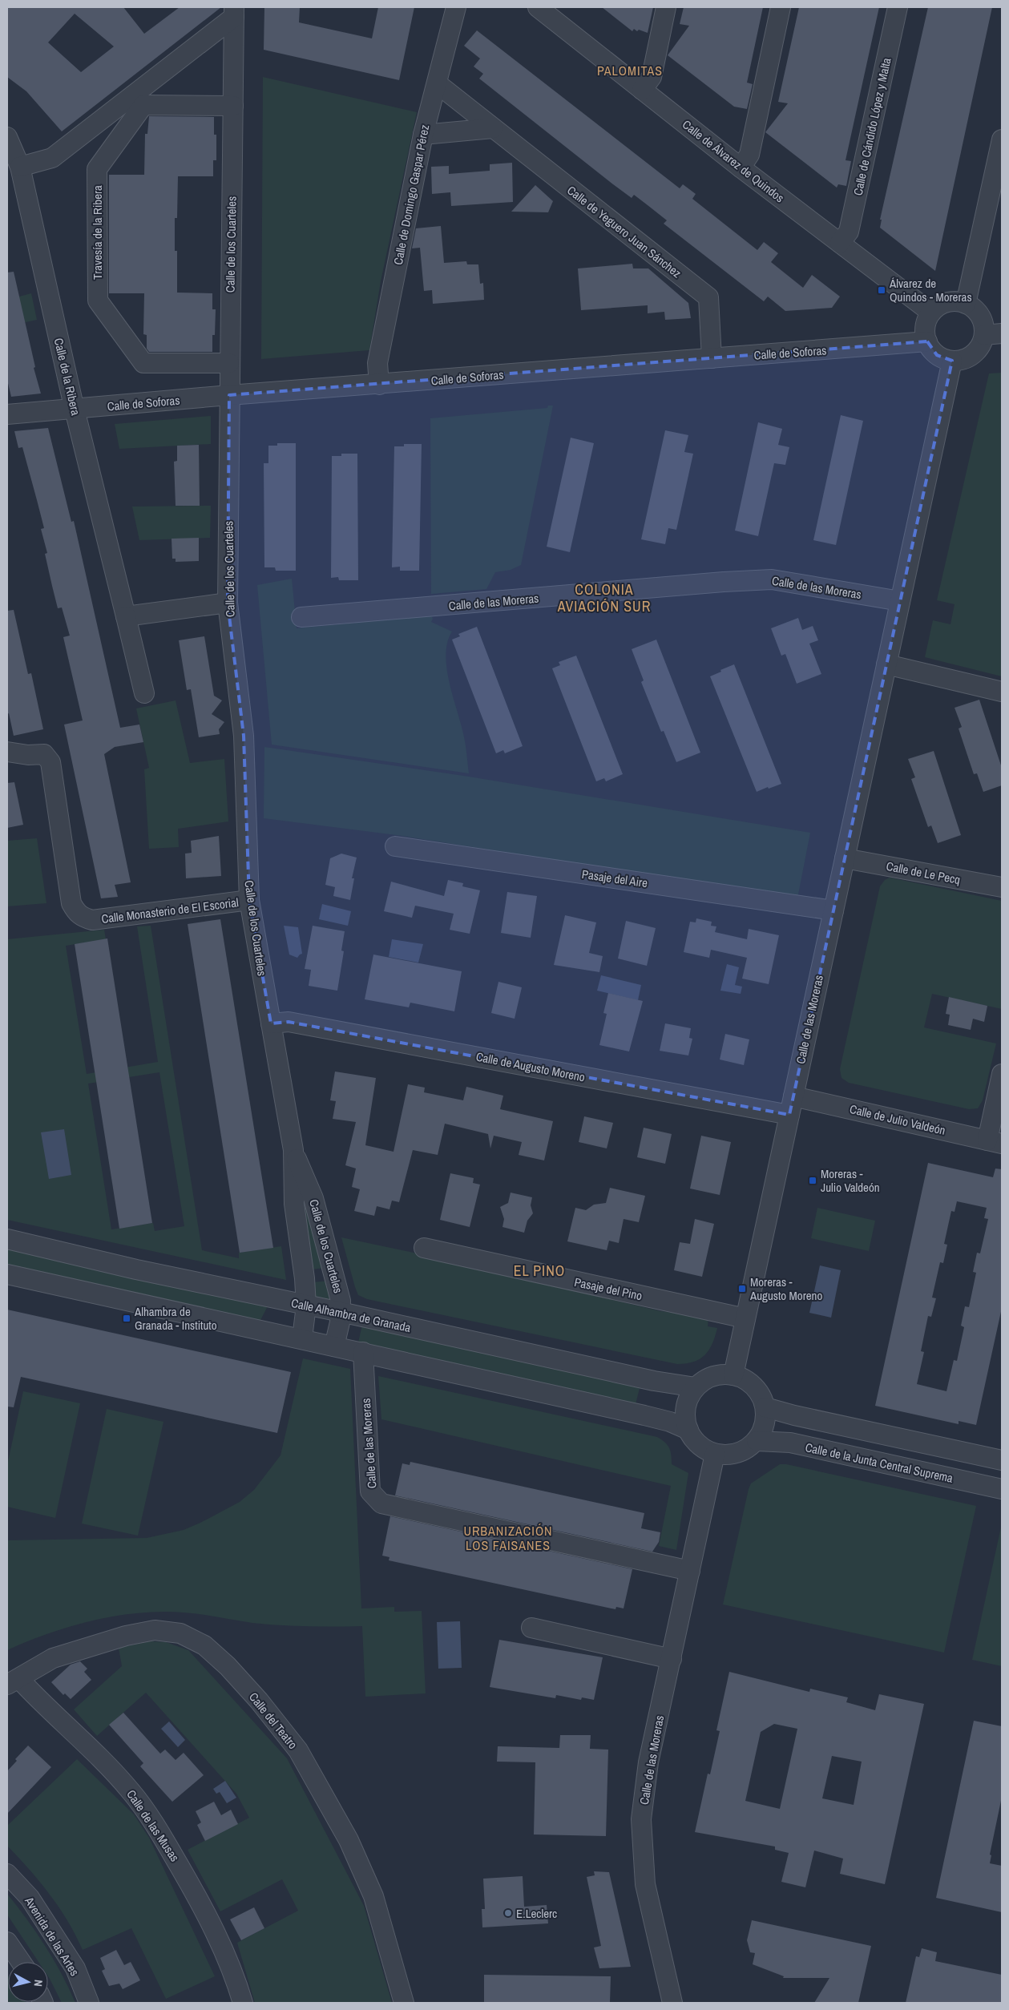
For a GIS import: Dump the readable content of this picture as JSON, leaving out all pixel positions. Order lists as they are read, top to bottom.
{
  "streets": {
    "street": [
      "Calle de Cándido López y Malta",
      "Calle de Álvarez de Quindos",
      "Calle de Domingo Gaspar Pérez",
      "Calle de Yeguero Juan Sánchez",
      "Travesía de la Ribera",
      "Calle de los Cuarteles",
      "Calle de Soforas",
      "Calle de la Ribera",
      "Calle de las Moreras",
      "Calle de Le Pecq",
      "Pasaje del Aire",
      "Calle Monasterio de El Escorial",
      "Calle de Augusto Moreno",
      "Calle de Julio Valdeón",
      "Pasaje del Pino",
      "Calle Alhambra de Granada",
      "Calle de la Junta Central Suprema",
      "Calle del Teatro",
      "Calle de las Musas",
      "Avenida de las Artes"
    ]
  },
  "crossings": [
    ["Calle de Cándido López y Malta", "Calle de Álvarez de Quindos"],
    ["Calle de Álvarez de Quindos", "Calle de Soforas"],
    ["Calle de Álvarez de Quindos", "Calle de las Moreras"],
    ["Calle de Domingo Gaspar Pérez", "Calle de Yeguero Juan Sánchez"],
    ["Calle de Domingo Gaspar Pérez", "Calle de Soforas"],
    ["Calle de Yeguero Juan Sánchez", "Calle de Soforas"],
    ["Travesía de la Ribera", "Calle de los Cuarteles"],
    ["Calle de los Cuarteles", "Calle de Soforas"],
    ["Calle de los Cuarteles", "Calle Monasterio de El Escorial"],
    ["Calle de los Cuarteles", "Calle de Augusto Moreno"],
    ["Calle de los Cuarteles", "Calle Alhambra de Granada"],
    ["Calle de Soforas", "Calle de la Ribera"],
    ["Calle de Soforas", "Calle de las Moreras"],
    ["Calle de las Moreras", "Calle de Le Pecq"],
    ["Calle de las Moreras", "Pasaje del Aire"],
    ["Calle de las Moreras", "Calle de Augusto Moreno"],
    ["Calle de las Moreras", "Calle de Julio Valdeón"],
    ["Calle de las Moreras", "Pasaje del Pino"],
    ["Calle de las Moreras", "Calle Alhambra de Granada"],
    ["Calle de las Moreras", "Calle de la Junta Central Suprema"],
    ["Calle Alhambra de Granada", "Calle de la Junta Central Suprema"],
    ["Calle del Teatro", "Calle de las Musas"]
  ],
  "districts": [
    "PALOMITAS",
    "COLONIA AVIACIÓN SUR",
    "EL PINO",
    "URBANIZACIÓN LOS FAISANES"
  ],
  "places": {
    "transit": [
      "Álvarez de Quindos - Moreras",
      "Moreras - Julio Valdeón",
      "Moreras - Augusto Moreno",
      "Alhambra de Granada - Instituto"
    ],
    "other": ["E.Leclerc"]
  },
  "north": "right"
}
